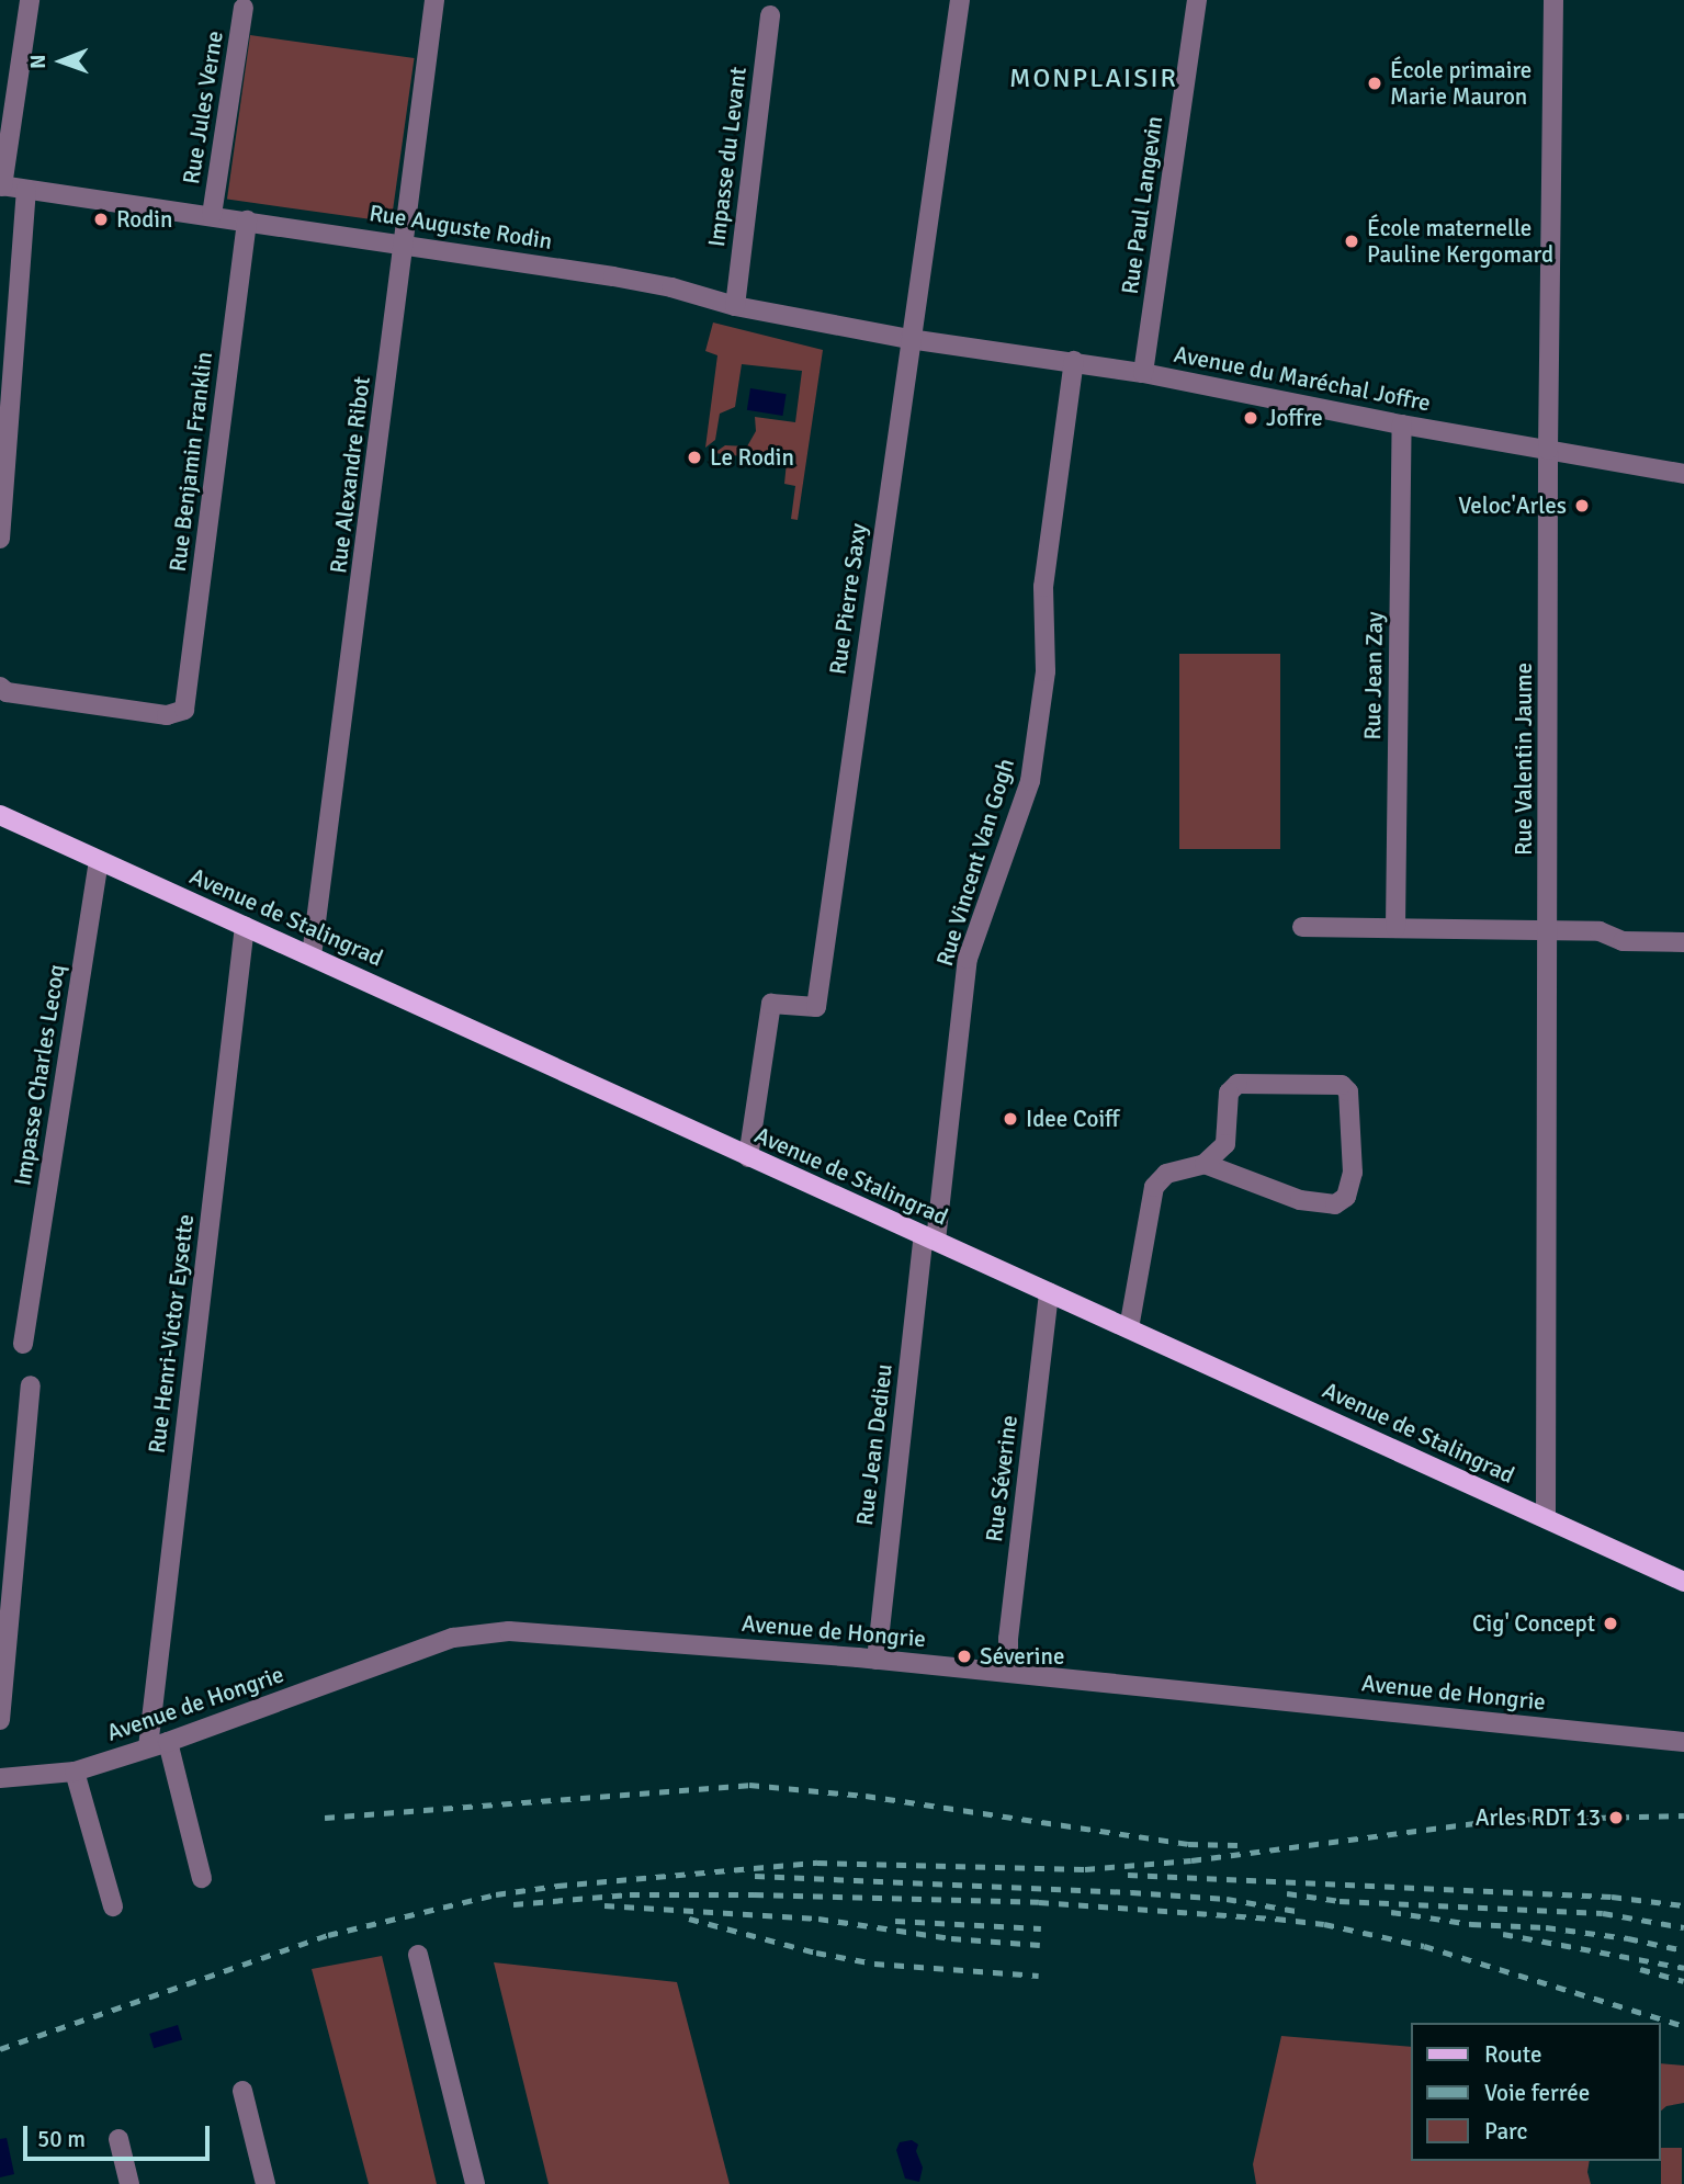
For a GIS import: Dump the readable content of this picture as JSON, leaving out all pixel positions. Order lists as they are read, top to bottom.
{
  "streets": {
    "main road": ["Avenue de Stalingrad"],
    "street": [
      "Rue Jules Verne",
      "Impasse du Levant",
      "Rue Paul Langevin",
      "Rue Auguste Rodin",
      "Avenue du Maréchal Joffre",
      "Rue Benjamin Franklin",
      "Rue Alexandre Ribot",
      "Rue Pierre Saxy",
      "Rue Jean Zay",
      "Rue Valentin Jaume",
      "Rue Vincent Van Gogh",
      "Impasse Charles Lecoq",
      "Rue Henri-Victor Eysette",
      "Rue Jean Dedieu",
      "Rue Séverine",
      "Avenue de Hongrie"
    ]
  },
  "crossings": [
    ["Rue Jules Verne", "Rue Auguste Rodin"],
    ["Impasse du Levant", "Rue Auguste Rodin"],
    ["Rue Paul Langevin", "Avenue du Maréchal Joffre"],
    ["Rue Auguste Rodin", "Avenue du Maréchal Joffre"],
    ["Rue Auguste Rodin", "Rue Benjamin Franklin"],
    ["Rue Auguste Rodin", "Rue Alexandre Ribot"],
    ["Rue Auguste Rodin", "Rue Pierre Saxy"],
    ["Avenue du Maréchal Joffre", "Rue Pierre Saxy"],
    ["Avenue du Maréchal Joffre", "Rue Jean Zay"],
    ["Avenue du Maréchal Joffre", "Rue Valentin Jaume"],
    ["Avenue du Maréchal Joffre", "Rue Vincent Van Gogh"],
    ["Rue Alexandre Ribot", "Avenue de Stalingrad"],
    ["Rue Pierre Saxy", "Avenue de Stalingrad"],
    ["Rue Valentin Jaume", "Avenue de Stalingrad"],
    ["Rue Vincent Van Gogh", "Avenue de Stalingrad"],
    ["Rue Vincent Van Gogh", "Rue Jean Dedieu"],
    ["Avenue de Stalingrad", "Impasse Charles Lecoq"],
    ["Avenue de Stalingrad", "Rue Henri-Victor Eysette"],
    ["Avenue de Stalingrad", "Rue Jean Dedieu"],
    ["Avenue de Stalingrad", "Rue Séverine"],
    ["Rue Henri-Victor Eysette", "Avenue de Hongrie"],
    ["Rue Jean Dedieu", "Avenue de Hongrie"],
    ["Rue Séverine", "Avenue de Hongrie"]
  ],
  "districts": ["MONPLAISIR"],
  "places": [
    "École primaire Marie Mauron",
    "Rodin",
    "École maternelle Pauline Kergomard",
    "Joffre",
    "Le Rodin",
    "Veloc'Arles",
    "Idee Coiff",
    "Cig' Concept",
    "Séverine",
    "Arles RDT 13"
  ],
  "legend": ["Route", "Voie ferrée", "Parc"],
  "scale_bar": "50 m",
  "north": "left"
}
